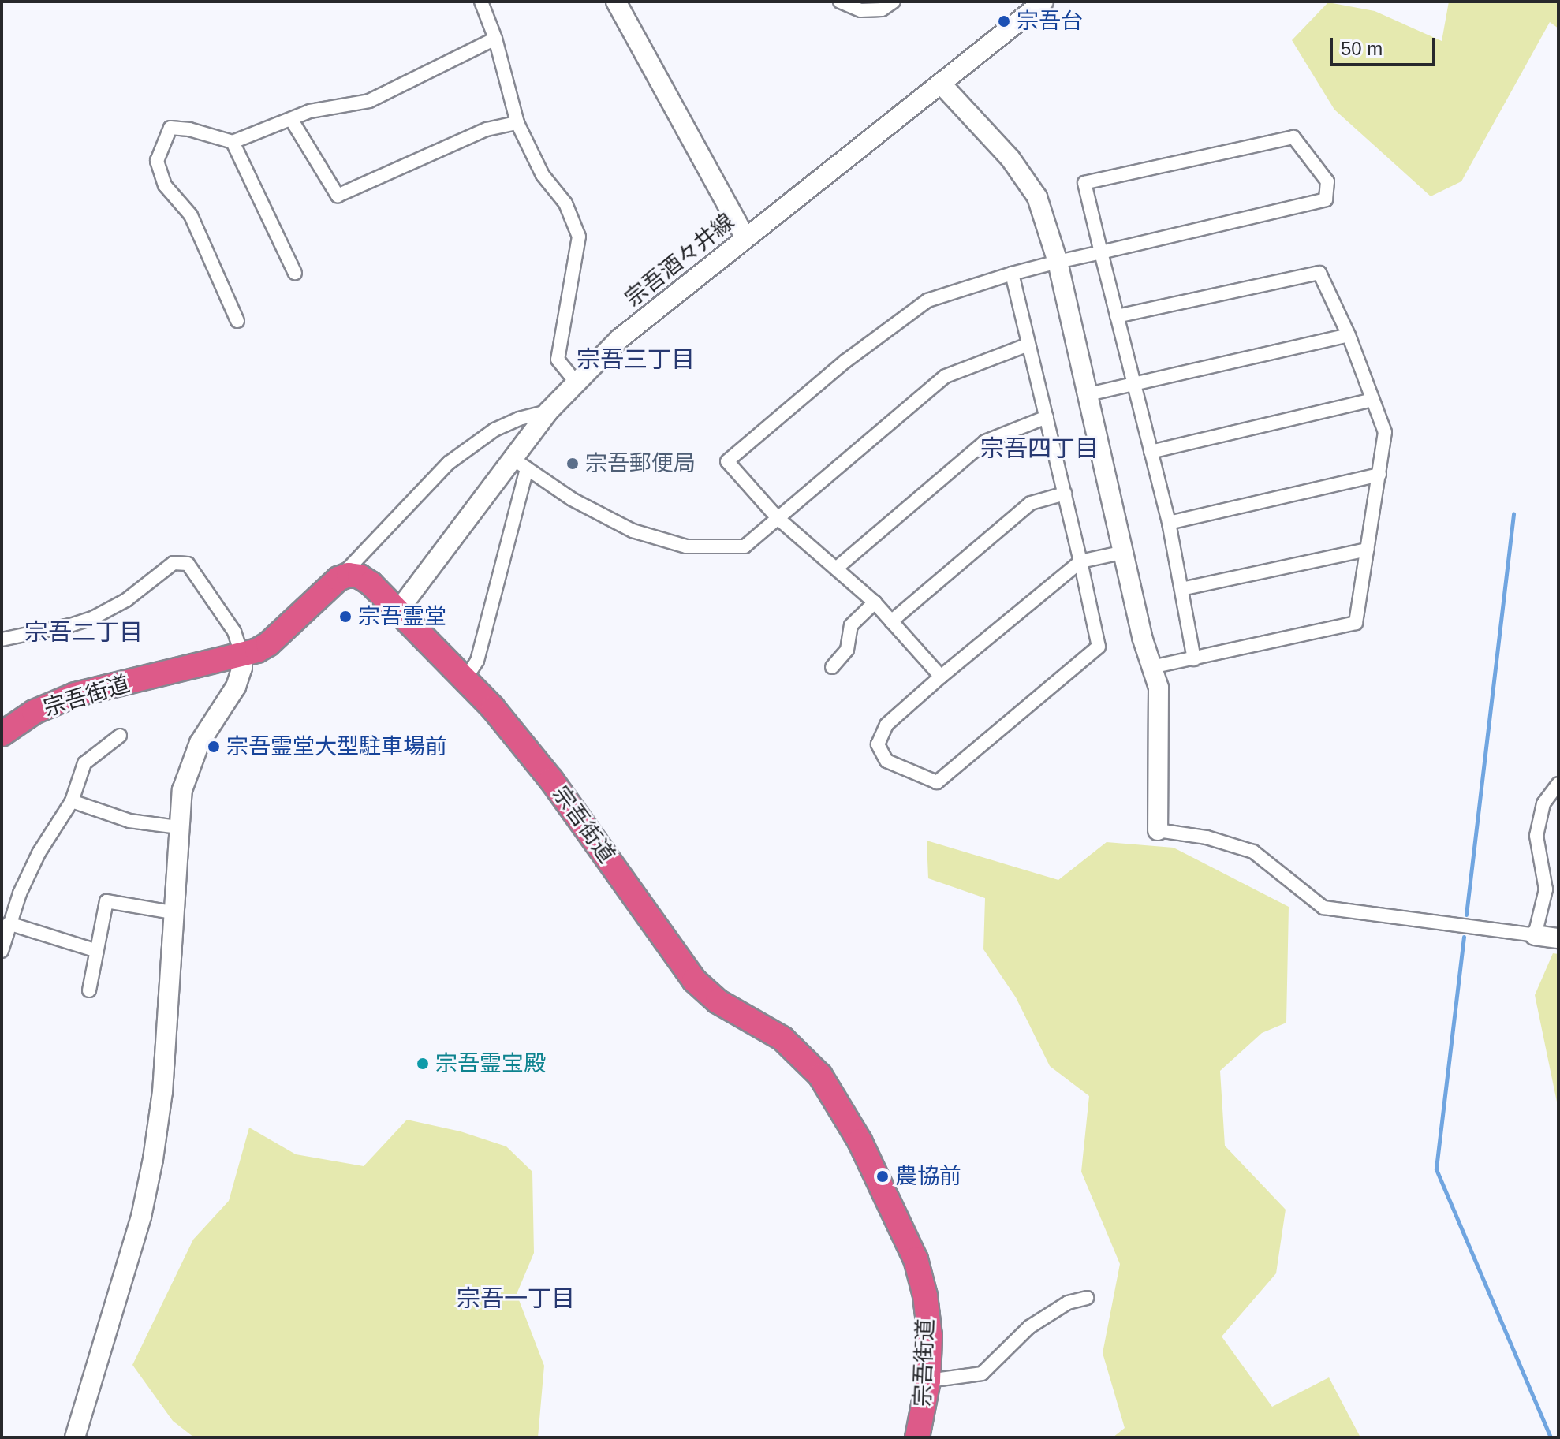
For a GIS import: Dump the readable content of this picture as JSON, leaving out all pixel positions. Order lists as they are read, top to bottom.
{
  "streets": {
    "highway": ["宗吾街道"],
    "street": ["宗吾酒々井線"]
  },
  "crossings": [
    ["宗吾酒々井線", "宗吾街道"]
  ],
  "districts": [
    "宗吾三丁目",
    "宗吾四丁目",
    "宗吾二丁目",
    "宗吾一丁目"
  ],
  "places": [
    "宗吾台",
    "宗吾郵便局",
    "宗吾霊堂",
    "宗吾霊堂大型駐車場前",
    "宗吾霊宝殿",
    "農協前"
  ],
  "scale_bar": "50 m"
}
